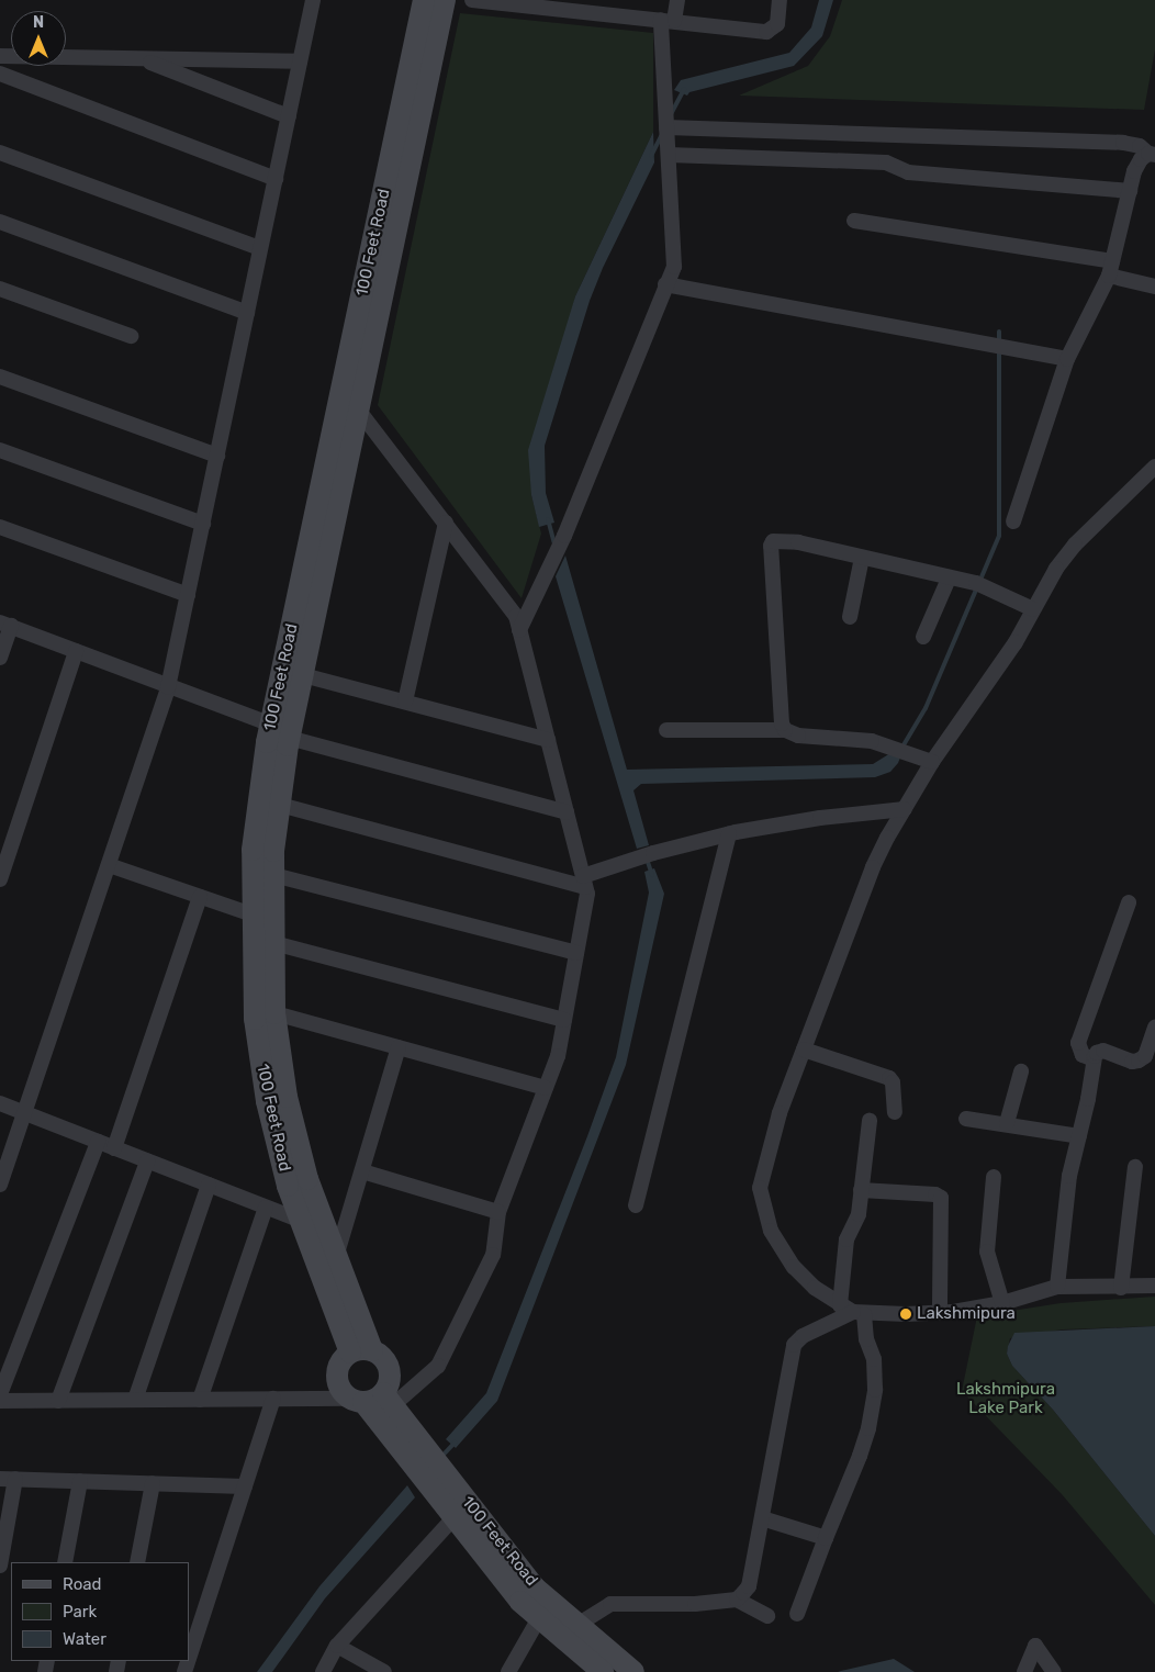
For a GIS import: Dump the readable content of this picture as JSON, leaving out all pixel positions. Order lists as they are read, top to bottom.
{
  "streets": {
    "main road": ["100 Feet Road"]
  },
  "parks": ["Lakshmipura Lake Park"],
  "places": ["Lakshmipura"],
  "legend": ["Road", "Park", "Water"],
  "north": "top"
}
